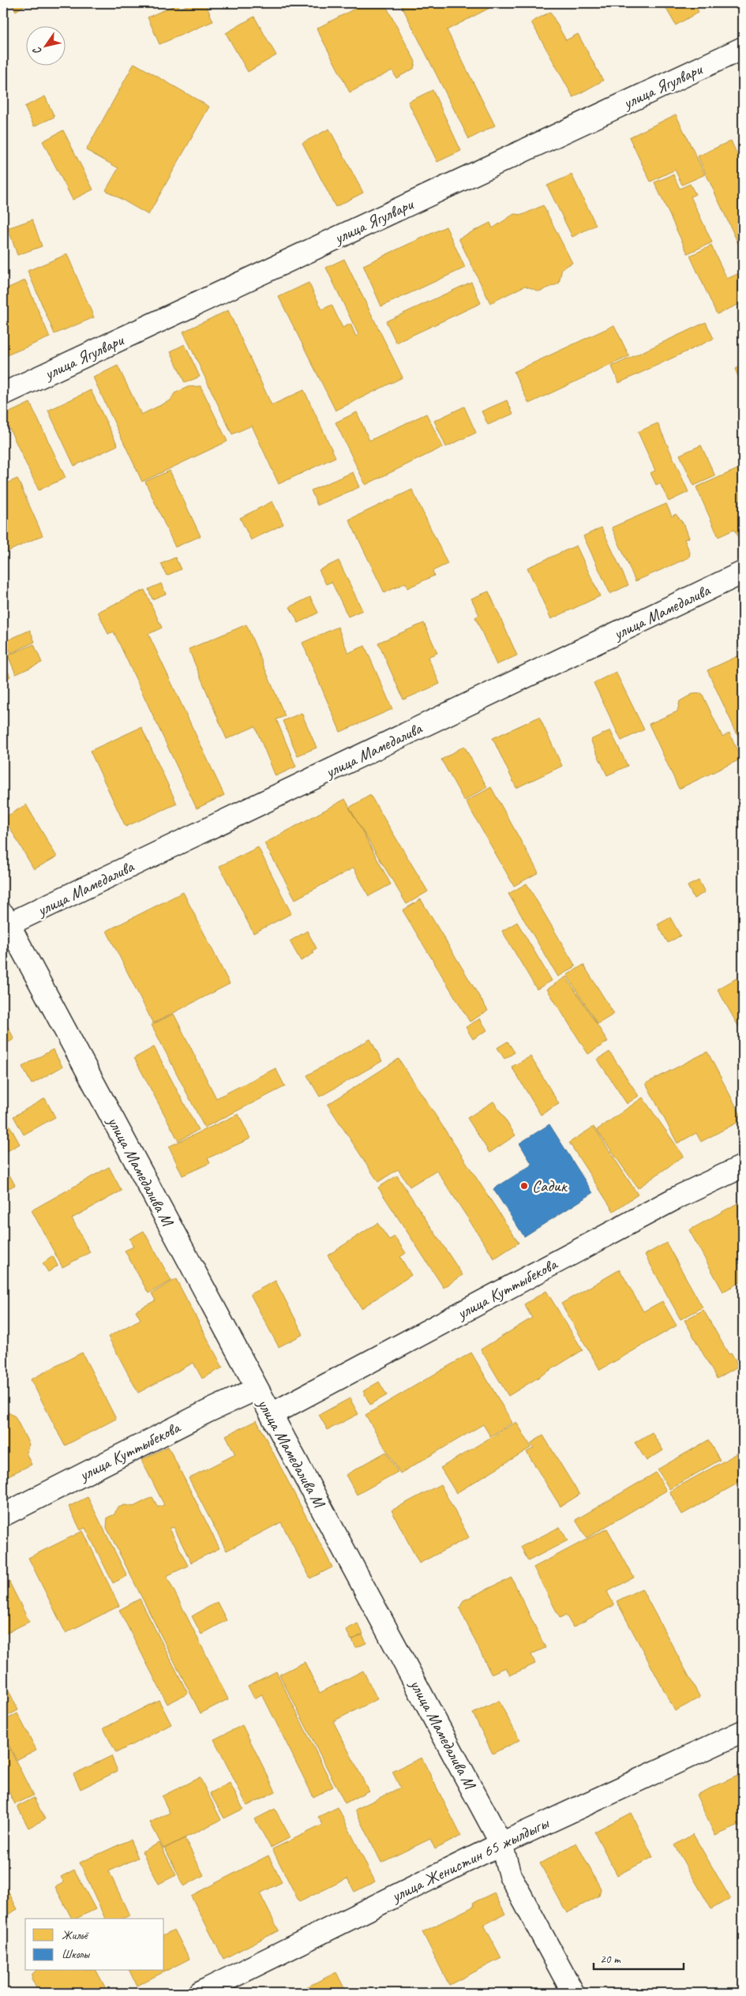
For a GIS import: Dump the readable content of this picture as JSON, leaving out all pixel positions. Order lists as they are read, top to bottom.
{
  "streets": {
    "street": [
      "улица Ягулвари",
      "улица Мамедалива",
      "улица Мамедалива М",
      "улица Куттыбекова",
      "улица Женистин 65 жылдыгы"
    ]
  },
  "crossings": [
    ["улица Мамедалива", "улица Мамедалива М"],
    ["улица Мамедалива М", "улица Куттыбекова"],
    ["улица Мамедалива М", "улица Женистин 65 жылдыгы"]
  ],
  "places": ["Садик"],
  "legend": ["Жильё", "Школы"],
  "scale_bar": "20 m",
  "north": "bottom left"
}
